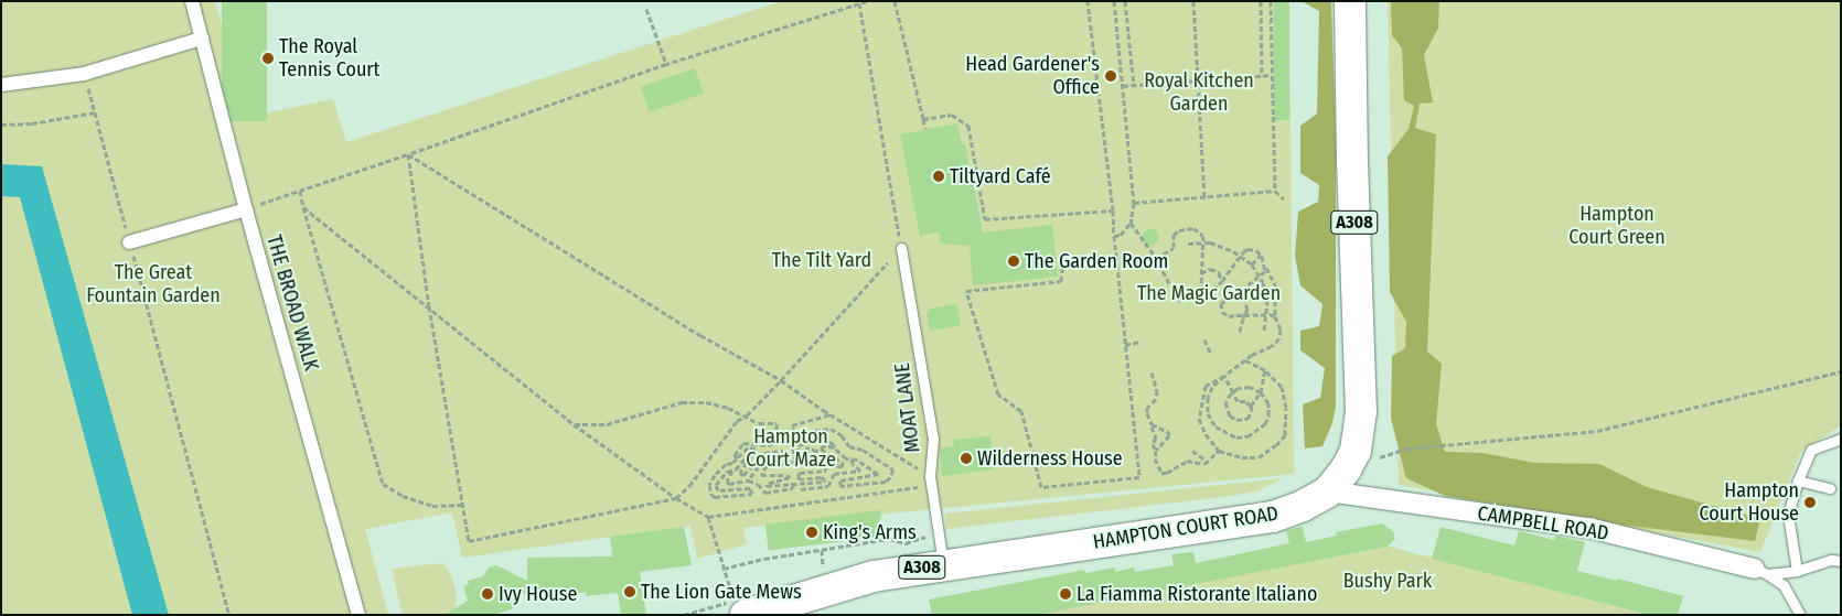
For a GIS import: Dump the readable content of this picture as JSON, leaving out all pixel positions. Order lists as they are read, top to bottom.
{
  "streets": {
    "main road": ["A308", "HAMPTON COURT ROAD"],
    "street": ["THE BROAD WALK", "CAMPBELL ROAD"],
    "lane": ["MOAT LANE"]
  },
  "crossings": [
    ["A308", "CAMPBELL ROAD"],
    ["A308", "HAMPTON COURT ROAD"],
    ["MOAT LANE", "HAMPTON COURT ROAD"],
    ["CAMPBELL ROAD", "HAMPTON COURT ROAD"]
  ],
  "parks": [
    "Royal Kitchen Garden",
    "Hampton Court Green",
    "The Tilt Yard",
    "The Great Fountain Garden",
    "The Magic Garden",
    "Hampton Court Maze",
    "Bushy Park"
  ],
  "places": [
    "The Royal Tennis Court",
    "Head Gardener's Office",
    "Tiltyard Café",
    "The Garden Room",
    "Wilderness House",
    "Hampton Court House",
    "King's Arms",
    "The Lion Gate Mews",
    "Ivy House",
    "La Fiamma Ristorante Italiano"
  ]
}
